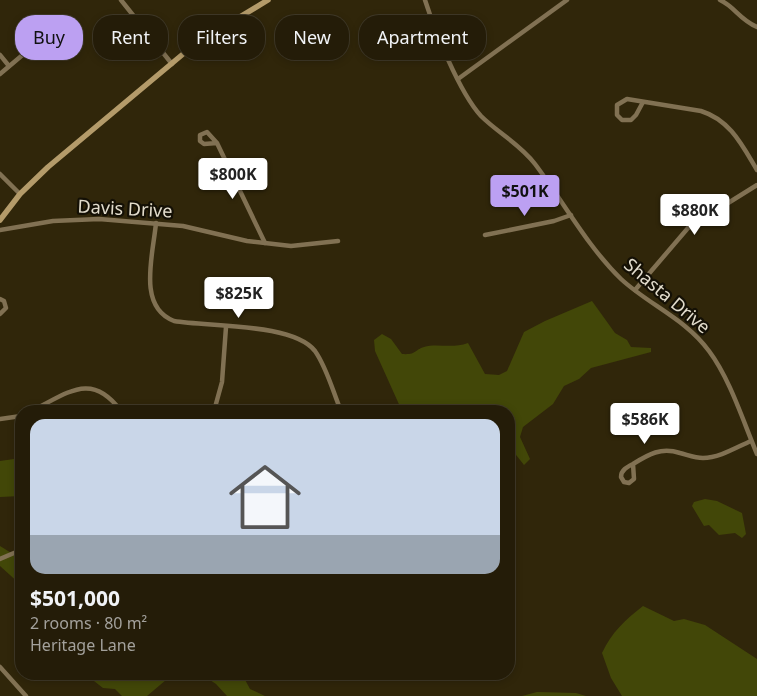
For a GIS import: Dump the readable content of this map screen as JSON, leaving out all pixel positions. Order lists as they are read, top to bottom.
{
  "streets": {
    "street": ["Davis Drive", "Shasta Drive"]
  },
  "page": {
    "chip": [
      "Buy",
      "Rent",
      "Filters",
      "New",
      "Apartment"
    ],
    "price": [
      "$800K",
      "$501K",
      "$880K",
      "$825K",
      "$586K"
    ],
    "list": [
      {
        "name": "$501,000",
        "note": "2 rooms · 80 m² · Heritage Lane"
      }
    ]
  }
}
